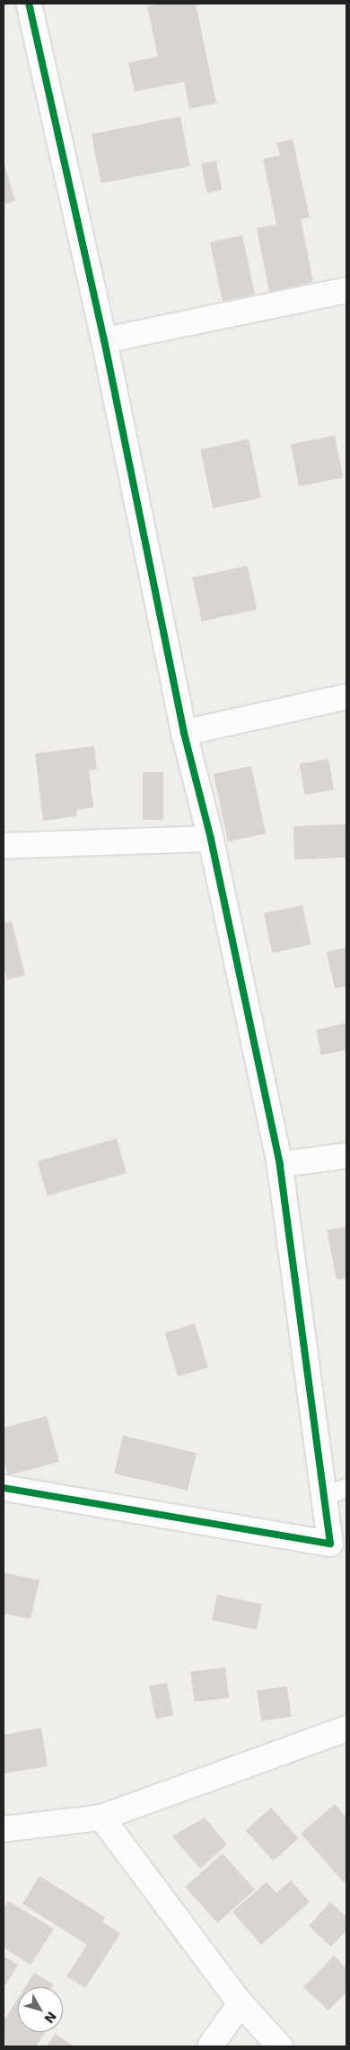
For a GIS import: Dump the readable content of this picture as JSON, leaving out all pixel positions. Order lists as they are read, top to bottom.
{
  "north": "bottom right"
}
